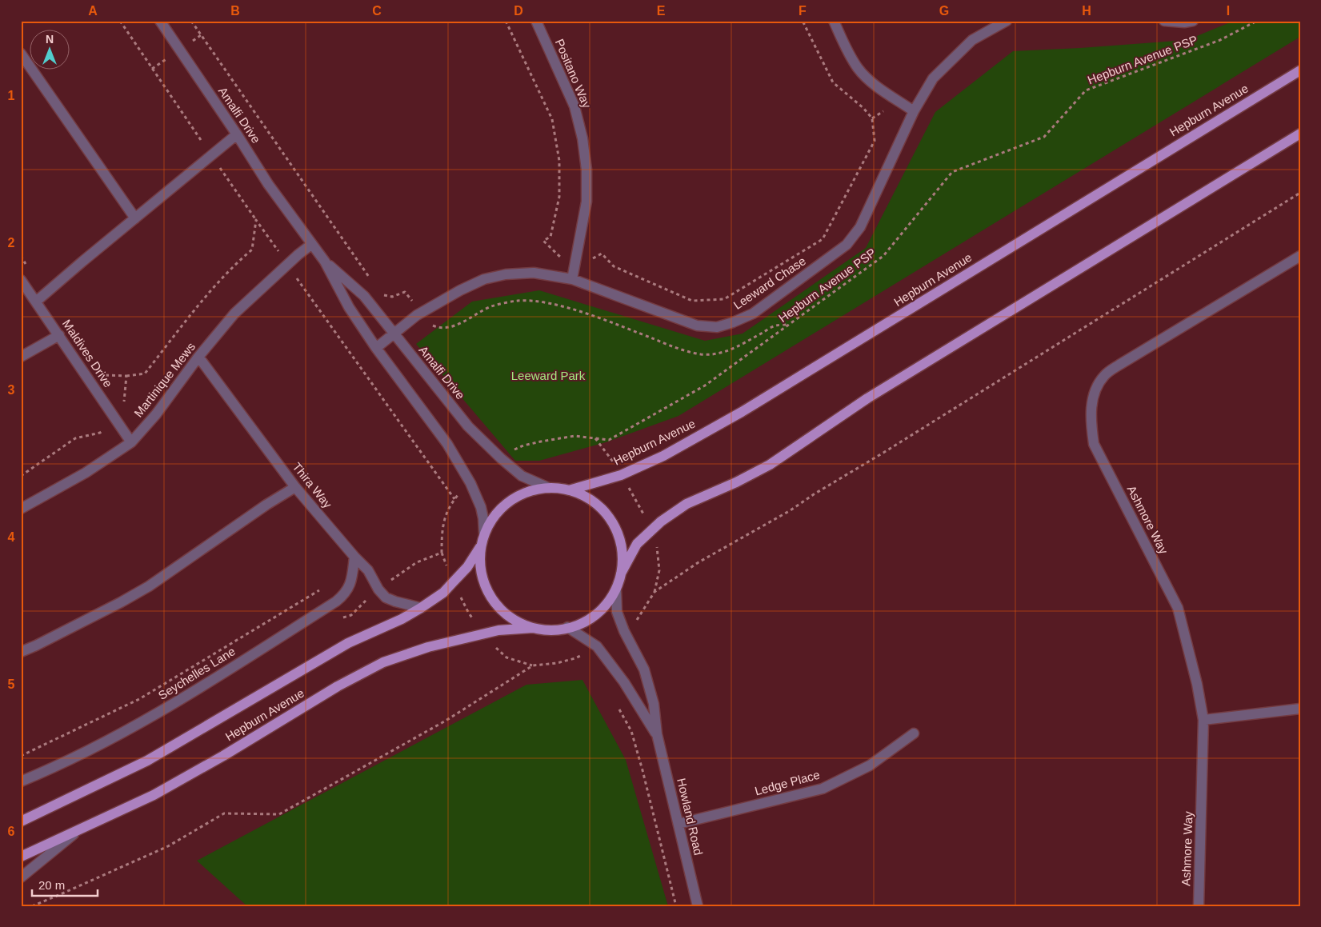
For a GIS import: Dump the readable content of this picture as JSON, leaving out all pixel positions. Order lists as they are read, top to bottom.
{
  "streets": {
    "main road": ["Hepburn Avenue"],
    "street": [
      "Positano Way",
      "Amalfi Drive",
      "Leeward Chase",
      "Maldives Drive",
      "Martinique Mews",
      "Thira Way",
      "Ashmore Way",
      "Seychelles Lane",
      "Ledge Place",
      "Howland Road"
    ],
    "path": ["Hepburn Avenue PSP"]
  },
  "crossings": [
    ["Positano Way", "Leeward Chase"],
    ["Hepburn Avenue", "Amalfi Drive"],
    ["Hepburn Avenue", "Thira Way"],
    ["Hepburn Avenue", "Howland Road"],
    ["Amalfi Drive", "Leeward Chase"],
    ["Amalfi Drive", "Martinique Mews"],
    ["Amalfi Drive", "Howland Road"],
    ["Maldives Drive", "Martinique Mews"],
    ["Martinique Mews", "Thira Way"],
    ["Thira Way", "Seychelles Lane"],
    ["Ledge Place", "Howland Road"]
  ],
  "parks": ["Leeward Park"],
  "scale_bar": "20 m",
  "north": "top",
  "grid": {
    "columns": [
      "A",
      "B",
      "C",
      "D",
      "E",
      "F",
      "G",
      "H",
      "I"
    ],
    "rows": [
      "1",
      "2",
      "3",
      "4",
      "5",
      "6"
    ]
  }
}
